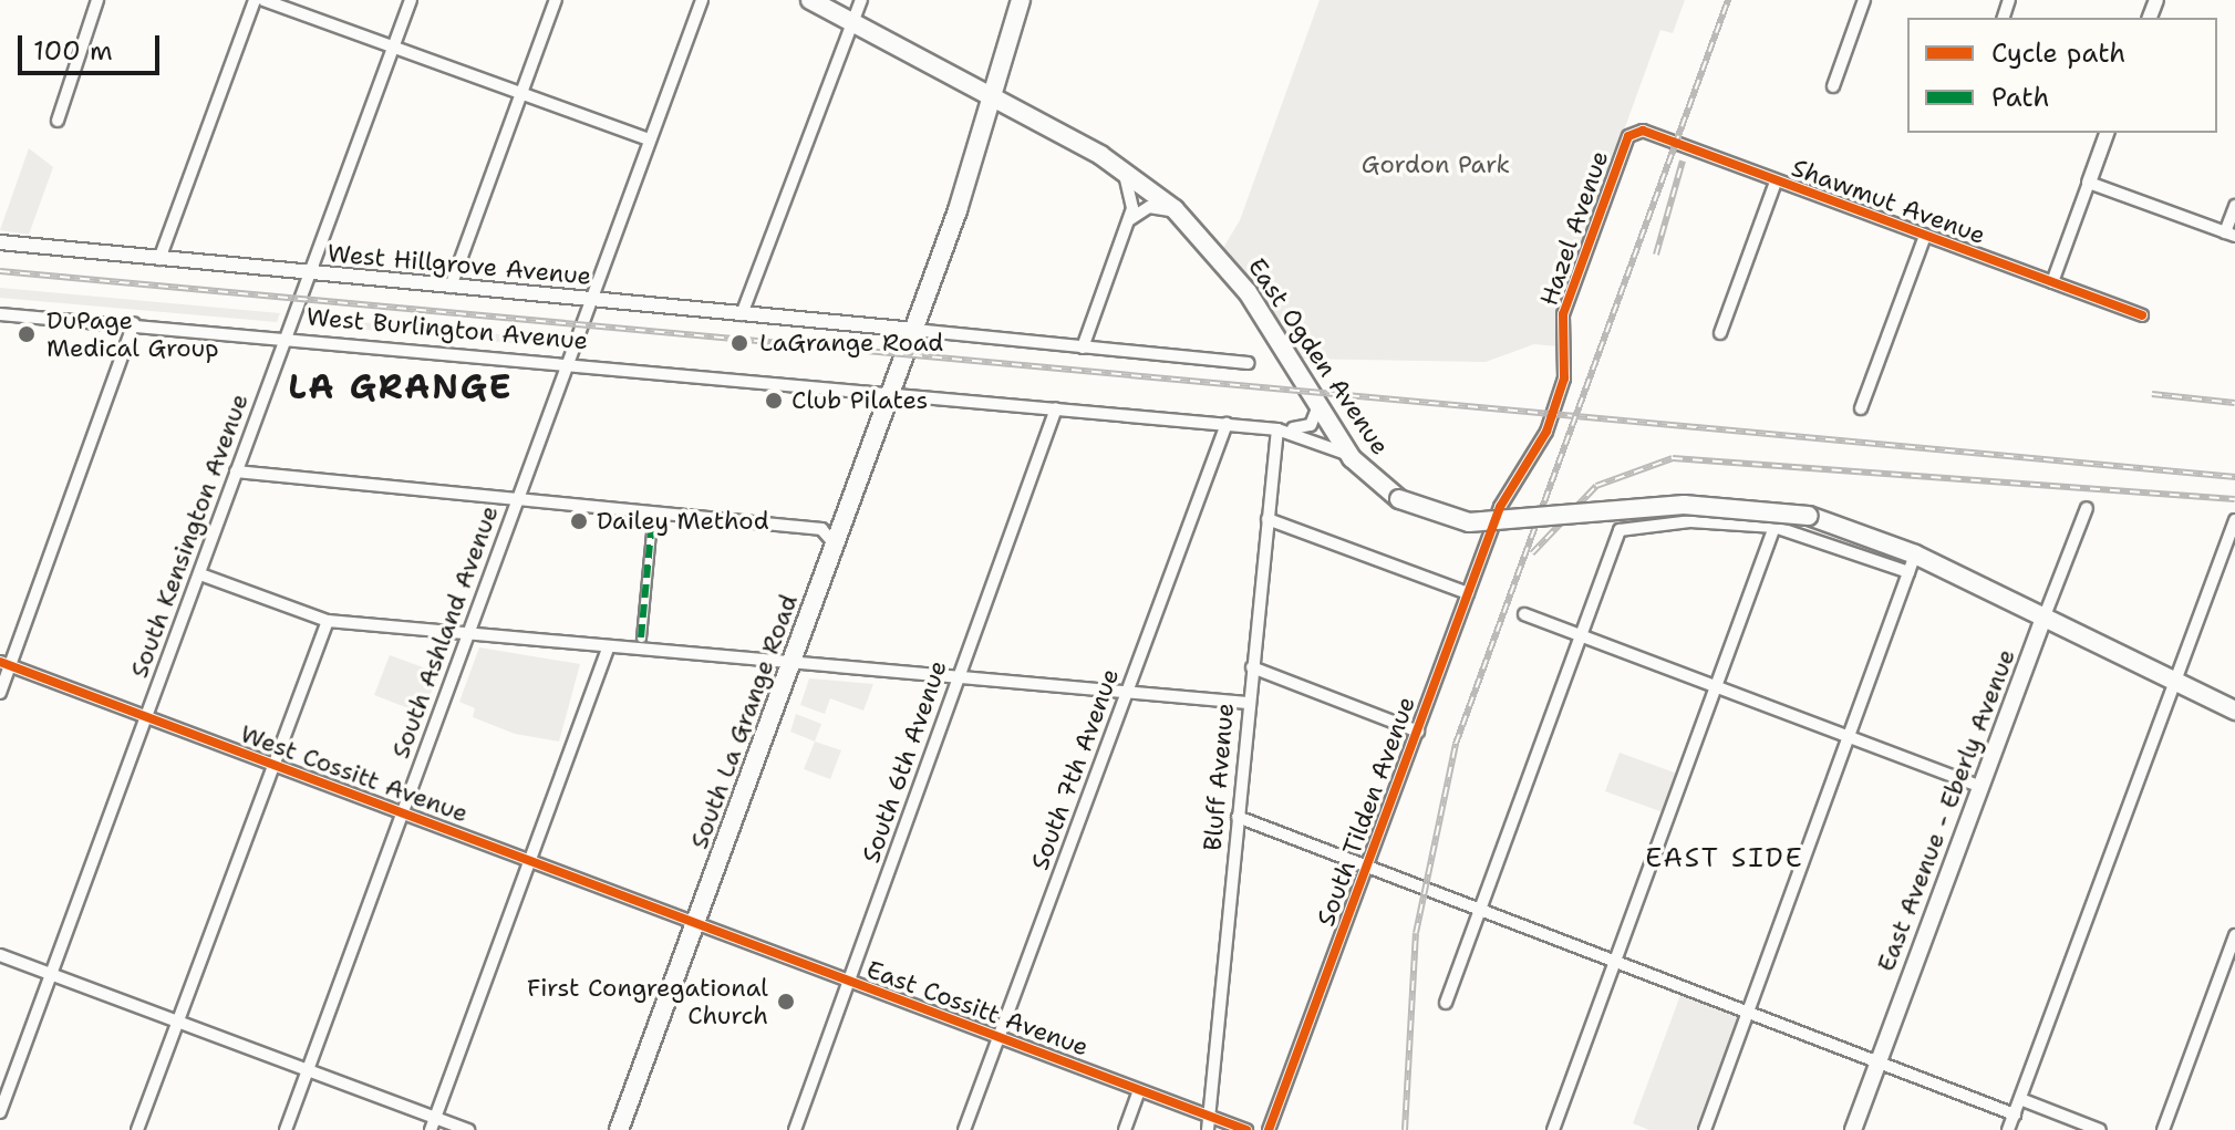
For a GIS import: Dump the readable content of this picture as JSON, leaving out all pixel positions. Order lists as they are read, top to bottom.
{
  "streets": {
    "main road": ["East Ogden Avenue", "South La Grange Road", "East Avenue - Eberly Avenue"],
    "street": [
      "Shawmut Avenue",
      "Hazel Avenue",
      "West Hillgrove Avenue",
      "West Burlington Avenue",
      "South Kensington Avenue",
      "South Ashland Avenue",
      "South 6th Avenue",
      "South 7th Avenue",
      "West Cossitt Avenue",
      "Bluff Avenue",
      "South Tilden Avenue",
      "East Cossitt Avenue"
    ]
  },
  "crossings": [
    ["Shawmut Avenue", "Hazel Avenue"],
    ["Hazel Avenue", "South Tilden Avenue"],
    ["West Hillgrove Avenue", "South Kensington Avenue"],
    ["West Hillgrove Avenue", "South Ashland Avenue"],
    ["West Hillgrove Avenue", "South La Grange Road"],
    ["West Burlington Avenue", "South Kensington Avenue"],
    ["West Burlington Avenue", "South Ashland Avenue"],
    ["West Burlington Avenue", "South La Grange Road"],
    ["West Burlington Avenue", "South 6th Avenue"],
    ["West Burlington Avenue", "South 7th Avenue"],
    ["West Burlington Avenue", "Bluff Avenue"],
    ["East Ogden Avenue", "South La Grange Road"],
    ["East Ogden Avenue", "East Avenue - Eberly Avenue"],
    ["South Kensington Avenue", "West Cossitt Avenue"],
    ["South Ashland Avenue", "West Cossitt Avenue"],
    ["South La Grange Road", "West Cossitt Avenue"],
    ["South La Grange Road", "East Cossitt Avenue"],
    ["South 6th Avenue", "East Cossitt Avenue"],
    ["South 7th Avenue", "East Cossitt Avenue"],
    ["West Cossitt Avenue", "East Cossitt Avenue"],
    ["Bluff Avenue", "East Cossitt Avenue"]
  ],
  "districts": ["LA GRANGE", "EAST SIDE"],
  "parks": ["Gordon Park"],
  "places": [
    "DuPage Medical Group",
    "LaGrange Road",
    "Club Pilates",
    "Dailey Method",
    "First Congregational Church"
  ],
  "legend": ["Cycle path", "Path"],
  "scale_bar": "100 m"
}
